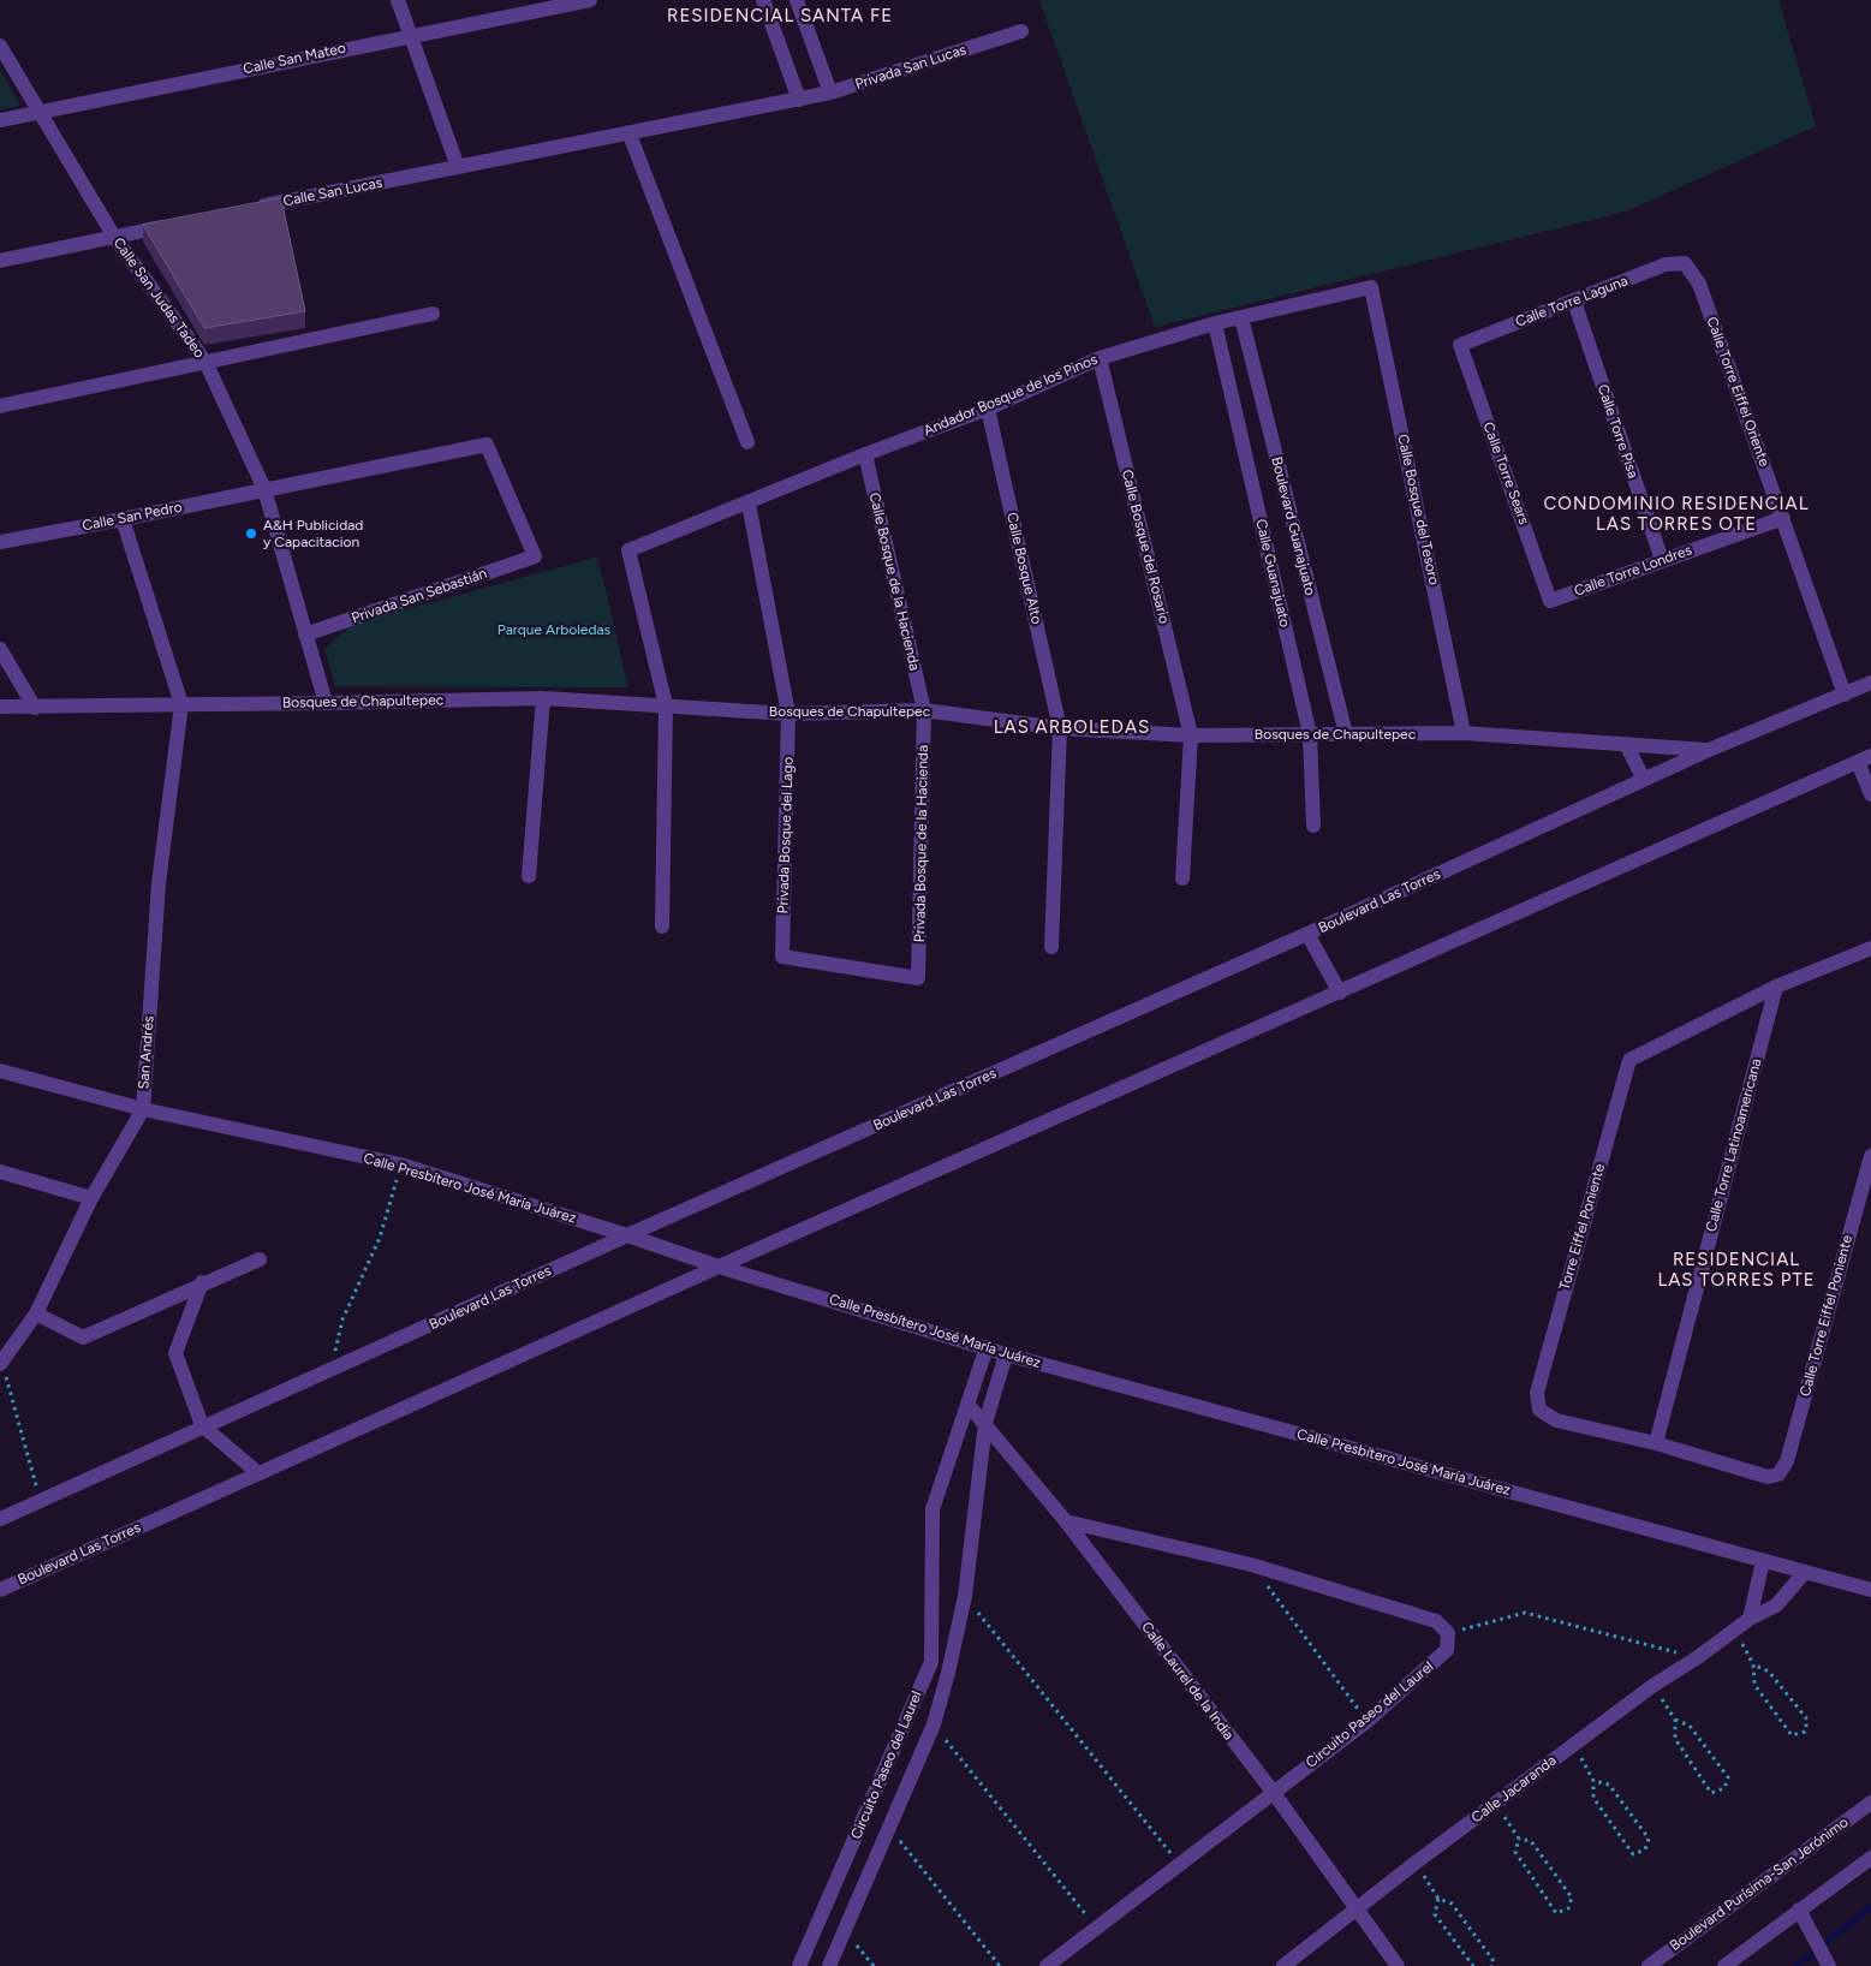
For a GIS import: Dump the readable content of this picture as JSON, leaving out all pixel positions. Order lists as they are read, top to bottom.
{
  "streets": {
    "street": [
      "Calle San Mateo",
      "Privada San Lucas",
      "Calle San Lucas",
      "Calle San Judas Tadeo",
      "Calle Torre Laguna",
      "Calle Torre Eiffel Oriente",
      "Andador Bosque de los Pinos",
      "Calle Torre Pisa",
      "Calle Torre Sears",
      "Calle Bosque del Tesoro",
      "Calle San Pedro",
      "Boulevard Guanajuato",
      "Calle Bosque del Rosario",
      "Calle Bosque Alto",
      "Calle Torre Londres",
      "Calle Guanajuato",
      "Calle Bosque de la Hacienda",
      "Privada San Sebastián",
      "Bosques de Chapultepec",
      "Privada Bosque del Lago",
      "Privada Bosque de la Hacienda",
      "Boulevard Las Torres",
      "San Andrés",
      "Calle Torre Latinoamericana",
      "Calle Presbítero José María Juárez",
      "Torre Eiffel Poniente",
      "Calle Torre Eiffel Poniente",
      "Calle Laurel de la India",
      "Circuito Paseo del Laurel",
      "Calle Jacaranda",
      "Boulevard Purísima-San Jerónimo"
    ]
  },
  "crossings": [
    ["Calle San Mateo", "Calle San Judas Tadeo"],
    ["Privada San Lucas", "Calle San Lucas"],
    ["Calle San Judas Tadeo", "Calle San Pedro"],
    ["Calle San Judas Tadeo", "Privada San Sebastián"],
    ["Calle San Judas Tadeo", "Bosques de Chapultepec"],
    ["Calle Torre Laguna", "Calle Torre Eiffel Oriente"],
    ["Calle Torre Laguna", "Calle Torre Pisa"],
    ["Calle Torre Laguna", "Calle Torre Sears"],
    ["Calle Torre Eiffel Oriente", "Calle Torre Londres"],
    ["Calle Torre Eiffel Oriente", "Boulevard Las Torres"],
    ["Andador Bosque de los Pinos", "Calle Bosque del Tesoro"],
    ["Andador Bosque de los Pinos", "Boulevard Guanajuato"],
    ["Andador Bosque de los Pinos", "Calle Bosque del Rosario"],
    ["Andador Bosque de los Pinos", "Calle Bosque Alto"],
    ["Andador Bosque de los Pinos", "Calle Guanajuato"],
    ["Andador Bosque de los Pinos", "Calle Bosque de la Hacienda"],
    ["Andador Bosque de los Pinos", "Bosques de Chapultepec"],
    ["Andador Bosque de los Pinos", "Privada Bosque del Lago"],
    ["Calle Torre Pisa", "Calle Torre Londres"],
    ["Calle Torre Sears", "Calle Torre Londres"],
    ["Calle Bosque del Tesoro", "Bosques de Chapultepec"],
    ["Calle San Pedro", "Privada San Sebastián"],
    ["Boulevard Guanajuato", "Bosques de Chapultepec"],
    ["Calle Bosque del Rosario", "Bosques de Chapultepec"],
    ["Calle Bosque Alto", "Bosques de Chapultepec"],
    ["Calle Guanajuato", "Bosques de Chapultepec"],
    ["Calle Bosque de la Hacienda", "Bosques de Chapultepec"],
    ["Calle Bosque de la Hacienda", "Privada Bosque de la Hacienda"],
    ["Bosques de Chapultepec", "Privada Bosque del Lago"],
    ["Bosques de Chapultepec", "Privada Bosque de la Hacienda"],
    ["Bosques de Chapultepec", "Boulevard Las Torres"],
    ["Bosques de Chapultepec", "San Andrés"],
    ["Privada Bosque del Lago", "Privada Bosque de la Hacienda"],
    ["Boulevard Las Torres", "Calle Presbítero José María Juárez"],
    ["San Andrés", "Calle Presbítero José María Juárez"],
    ["Calle Torre Latinoamericana", "Torre Eiffel Poniente"],
    ["Calle Presbítero José María Juárez", "Circuito Paseo del Laurel"],
    ["Calle Presbítero José María Juárez", "Calle Jacaranda"],
    ["Torre Eiffel Poniente", "Calle Torre Eiffel Poniente"],
    ["Calle Laurel de la India", "Circuito Paseo del Laurel"],
    ["Calle Laurel de la India", "Calle Jacaranda"]
  ],
  "districts": [
    "RESIDENCIAL SANTA FE",
    "CONDOMINIO RESIDENCIAL LAS TORRES OTE",
    "LAS ARBOLEDAS",
    "RESIDENCIAL LAS TORRES PTE"
  ],
  "parks": ["Parque Arboledas"],
  "places": ["A&H Publicidad y Capacitacion"]
}
